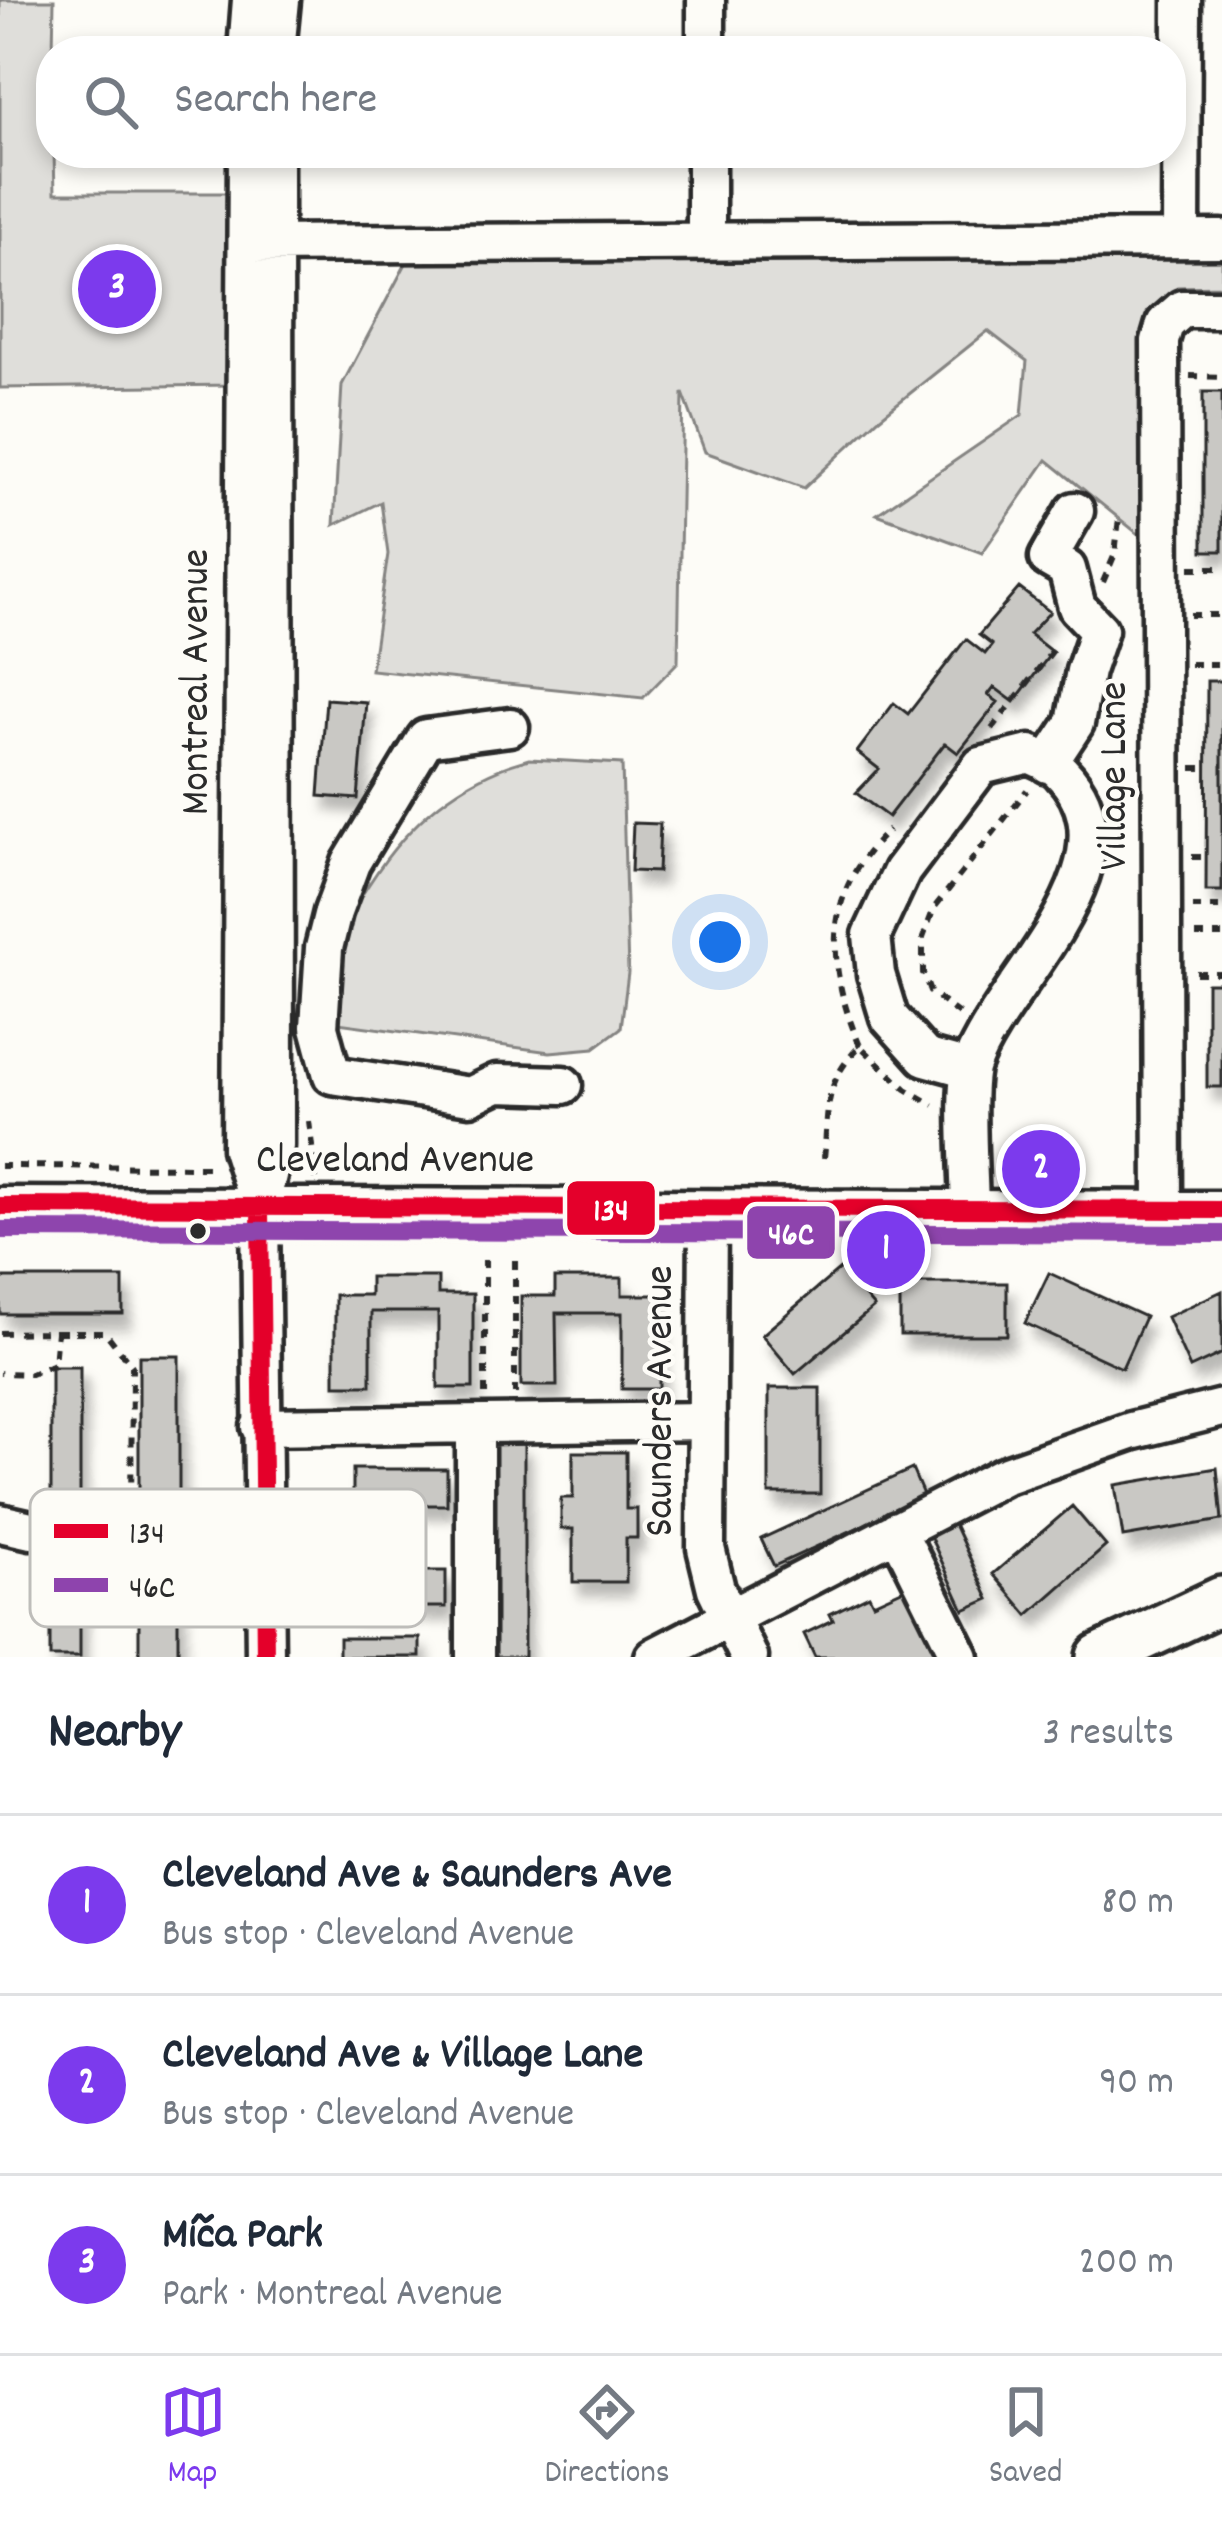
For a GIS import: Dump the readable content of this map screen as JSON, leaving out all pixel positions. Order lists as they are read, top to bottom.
{
  "streets": {
    "street": [
      "Montreal Avenue",
      "Village Lane",
      "Cleveland Avenue",
      "Saunders Avenue"
    ]
  },
  "crossings": [
    ["Montreal Avenue", "Cleveland Avenue"],
    ["Village Lane", "Cleveland Avenue"],
    ["Cleveland Avenue", "Saunders Avenue"]
  ],
  "lines": ["transit line 134", "transit line 46C"],
  "legend": ["134", "46C"],
  "page": {
    "search": "Search here",
    "pins": ["3", "2", "1"],
    "heading": ["Nearby", "3 results"],
    "list": [
      {
        "mark": "1",
        "name": "Cleveland Ave & Saunders Ave",
        "note": "Bus stop · Cleveland Avenue",
        "value": "80 m"
      },
      {
        "mark": "2",
        "name": "Cleveland Ave & Village Lane",
        "note": "Bus stop · Cleveland Avenue",
        "value": "90 m"
      },
      {
        "mark": "3",
        "name": "Míča Park",
        "note": "Park · Montreal Avenue",
        "value": "200 m"
      }
    ],
    "nav": ["Map", "Directions", "Saved"]
  }
}
